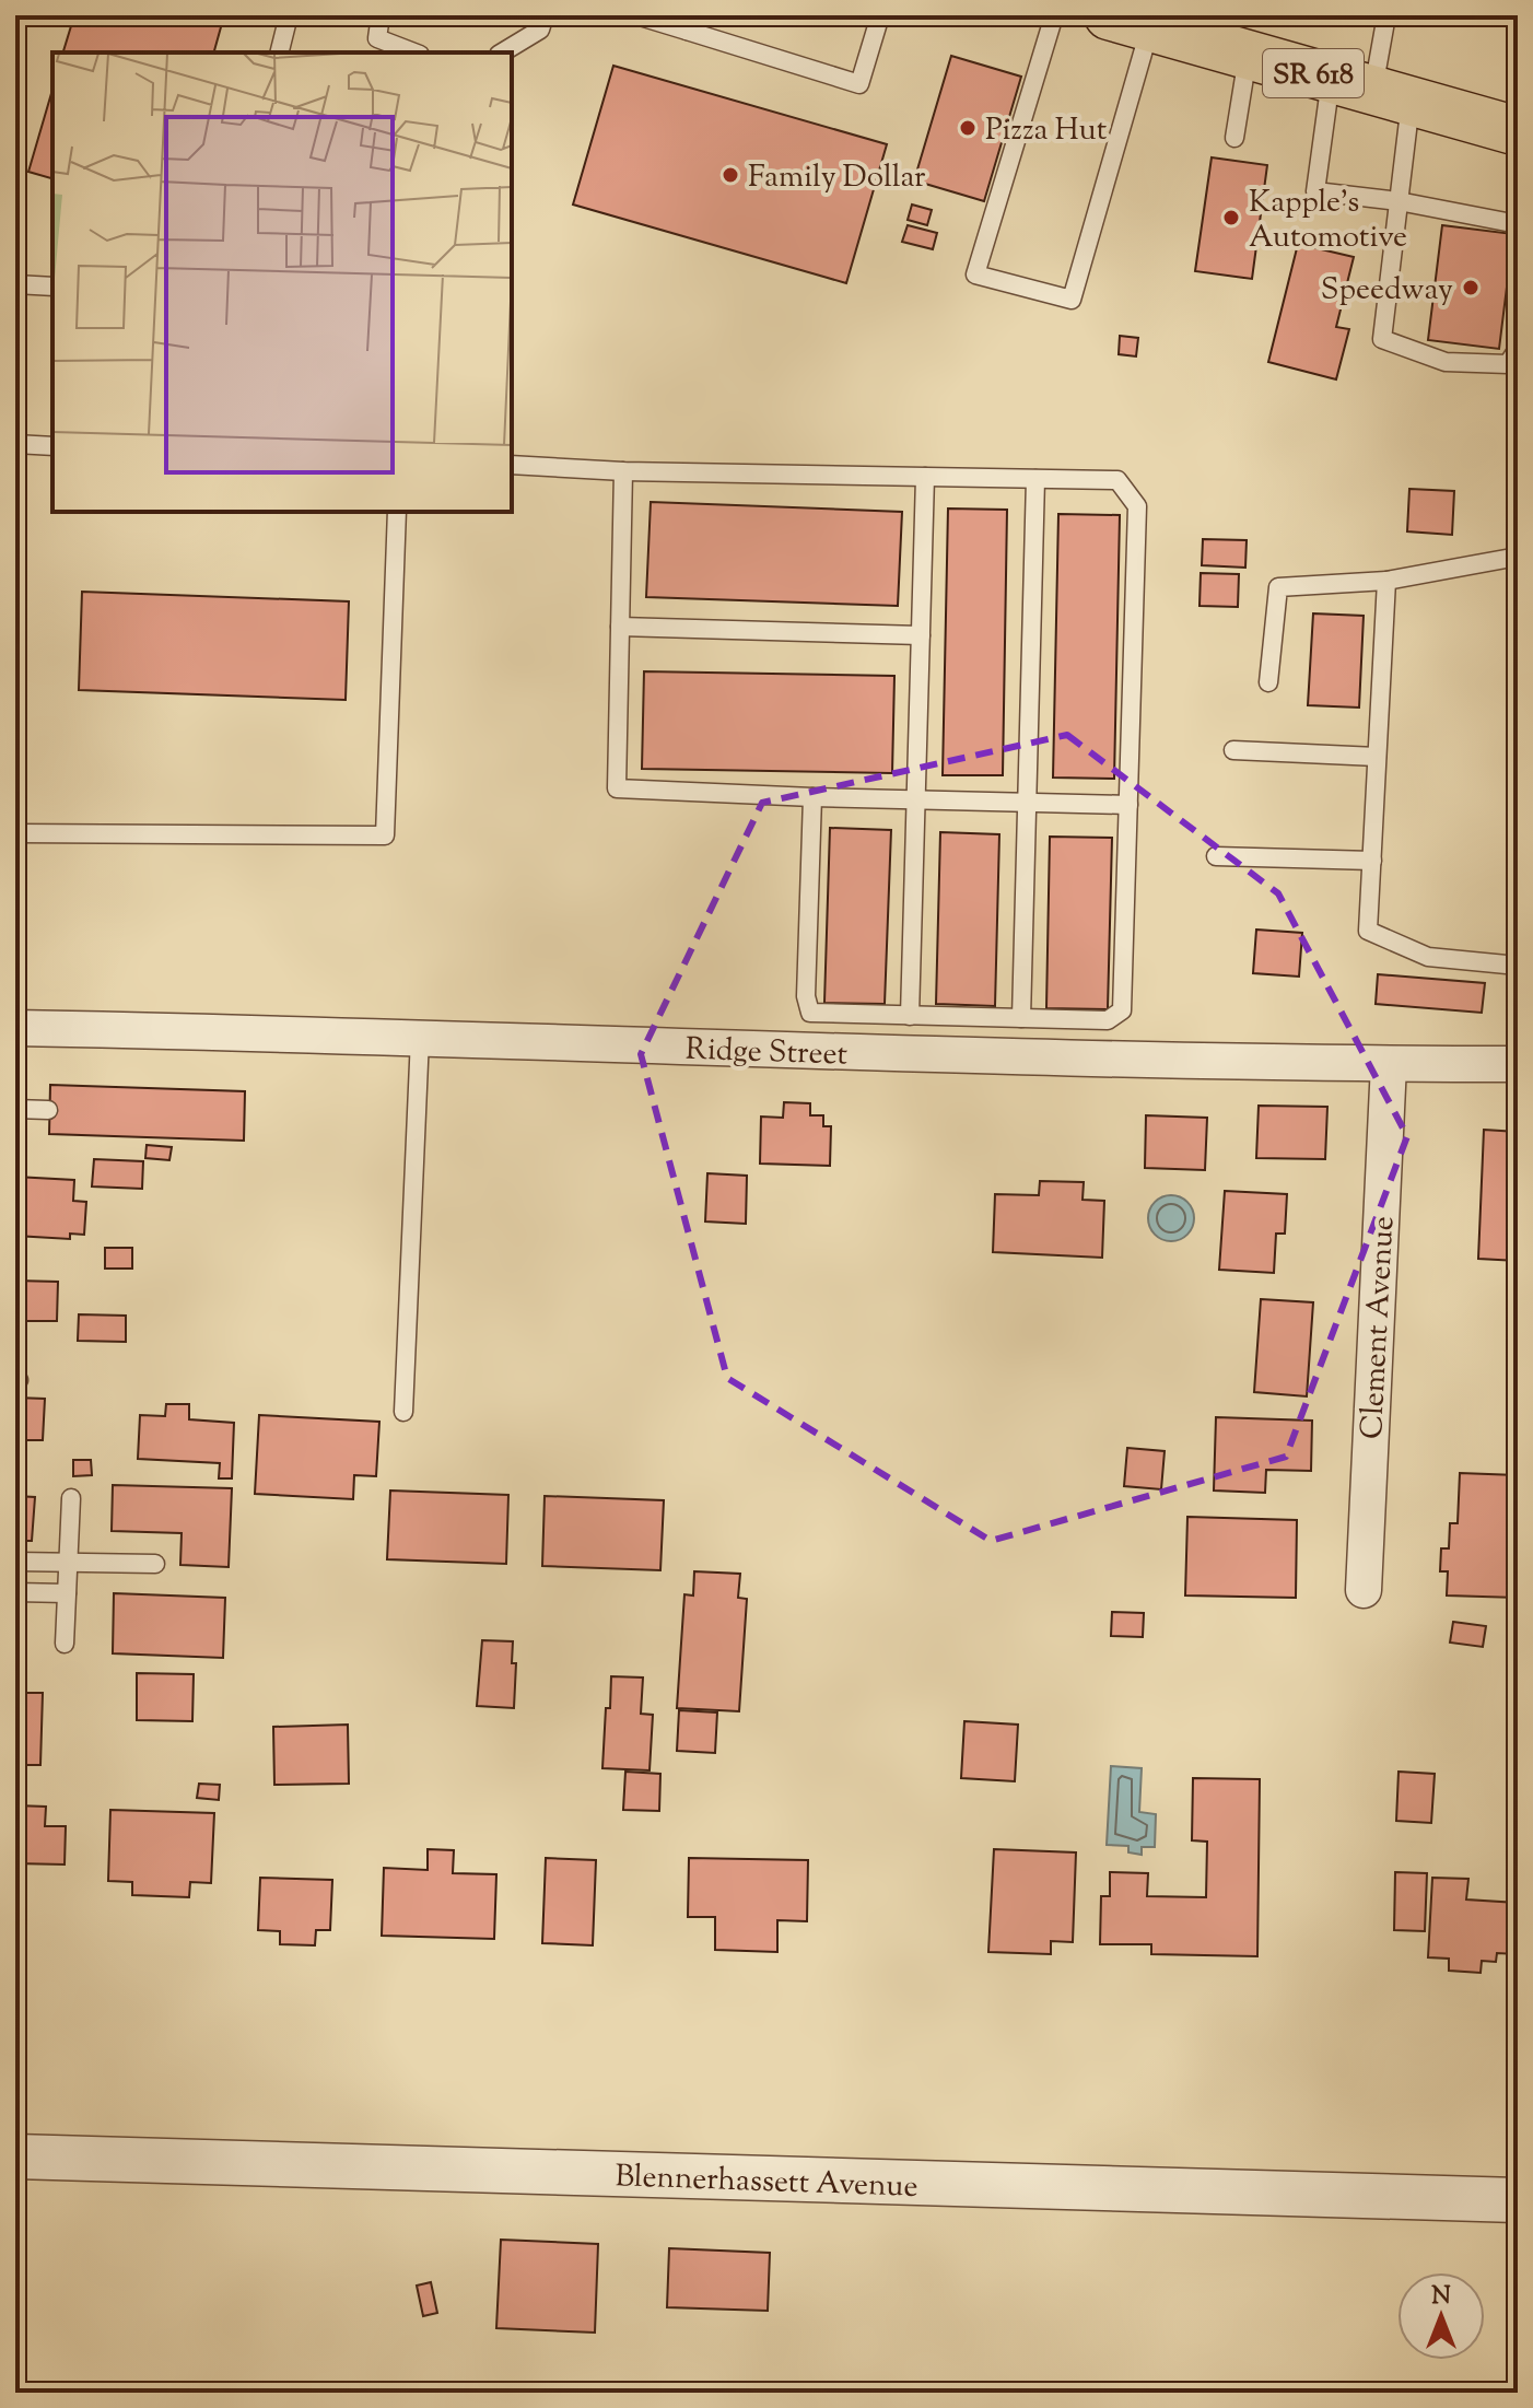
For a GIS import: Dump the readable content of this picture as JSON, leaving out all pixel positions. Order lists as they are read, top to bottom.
{
  "streets": {
    "main road": ["SR 618"],
    "street": ["Ridge Street", "Clement Avenue", "Blennerhassett Avenue"]
  },
  "crossings": [
    ["Ridge Street", "Clement Avenue"]
  ],
  "places": [
    "Pizza Hut",
    "Family Dollar",
    "Kapple's Automotive",
    "Speedway"
  ],
  "north": "top"
}
